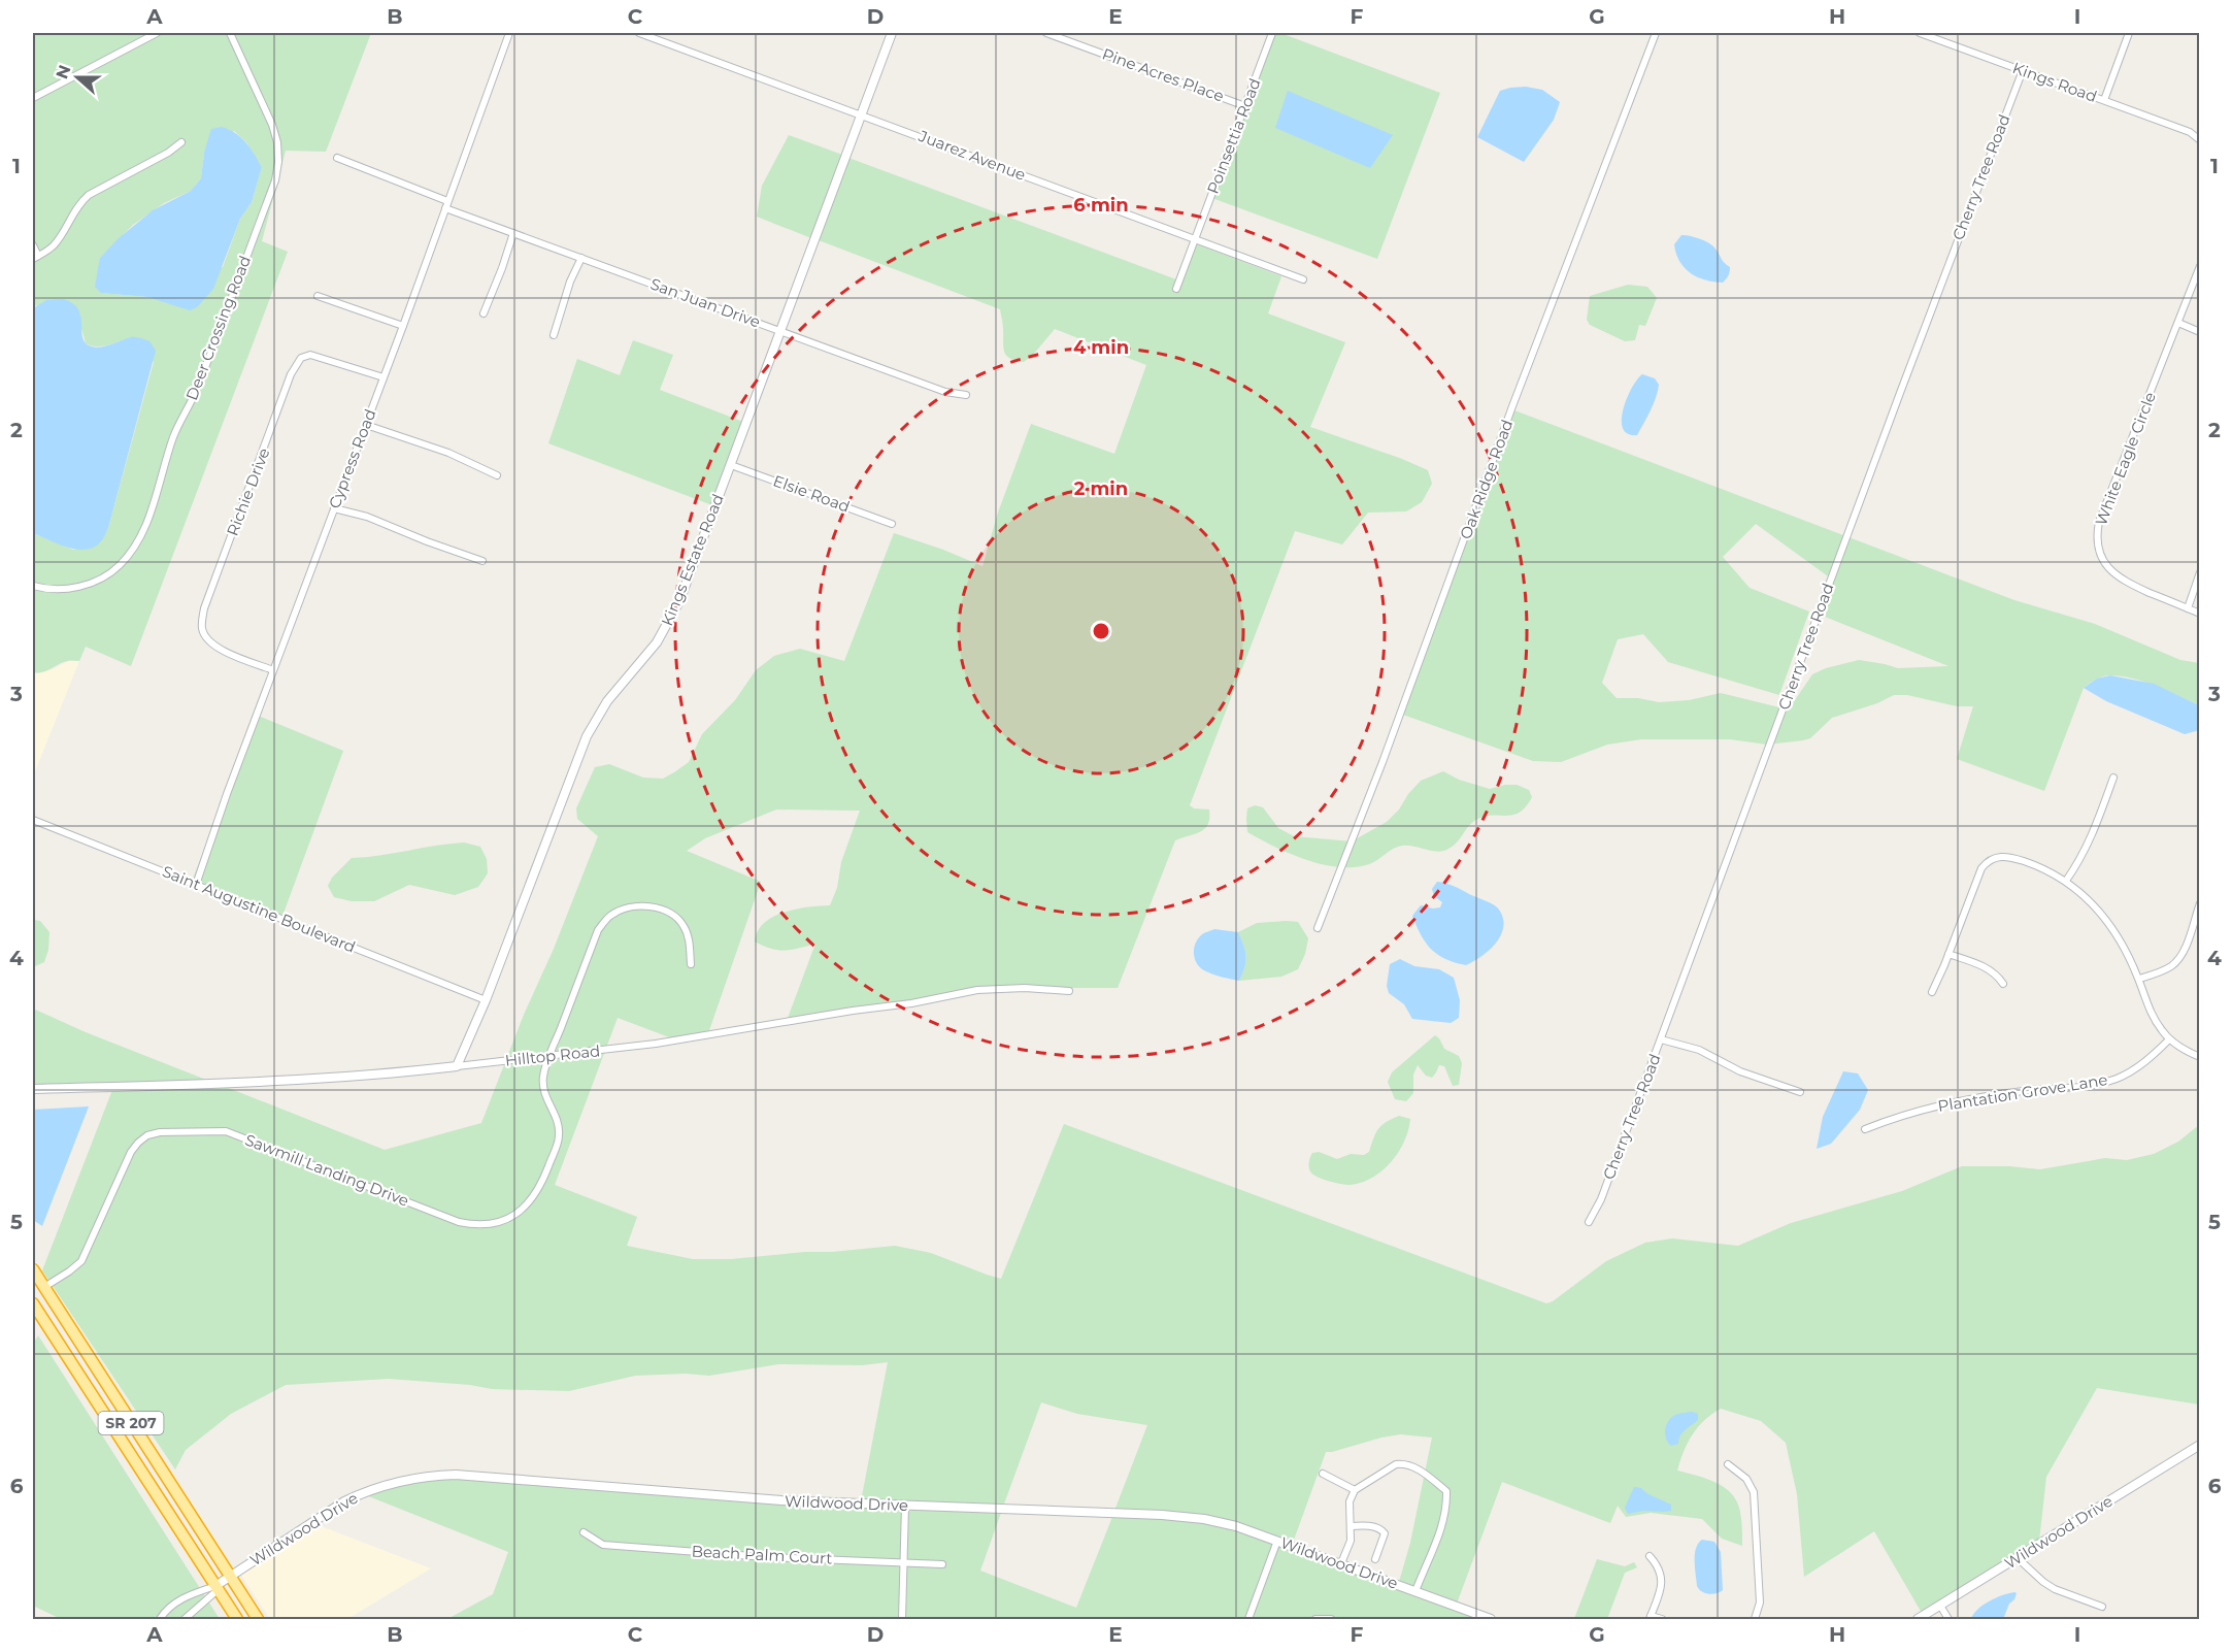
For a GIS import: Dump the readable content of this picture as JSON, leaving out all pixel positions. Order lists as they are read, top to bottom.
{
  "streets": {
    "highway": ["SR 207"],
    "street": [
      "Pine Acres Place",
      "Kings Road",
      "Poinsettia Road",
      "Juarez Avenue",
      "Cherry Tree Road",
      "San Juan Drive",
      "Deer Crossing Road",
      "Cypress Road",
      "White Eagle Circle",
      "Oak Ridge Road",
      "Richie Drive",
      "Elsie Road",
      "Kings Estate Road",
      "Saint Augustine Boulevard",
      "Hilltop Road",
      "Plantation Grove Lane",
      "Sawmill Landing Drive",
      "Wildwood Drive",
      "Beach Palm Court"
    ]
  },
  "crossings": [
    ["Pine Acres Place", "Poinsettia Road"],
    ["Kings Road", "Cherry Tree Road"],
    ["Poinsettia Road", "Juarez Avenue"],
    ["Juarez Avenue", "Kings Estate Road"],
    ["San Juan Drive", "Cypress Road"],
    ["San Juan Drive", "Kings Estate Road"],
    ["Cypress Road", "Richie Drive"],
    ["Cypress Road", "Saint Augustine Boulevard"],
    ["Elsie Road", "Kings Estate Road"],
    ["Kings Estate Road", "Saint Augustine Boulevard"],
    ["Kings Estate Road", "Hilltop Road"],
    ["Hilltop Road", "Sawmill Landing Drive"],
    ["Sawmill Landing Drive", "SR 207"],
    ["SR 207", "Wildwood Drive"]
  ],
  "north": "left",
  "grid": {
    "columns": [
      "A",
      "B",
      "C",
      "D",
      "E",
      "F",
      "G",
      "H",
      "I"
    ],
    "rows": [
      "1",
      "2",
      "3",
      "4",
      "5",
      "6"
    ]
  },
  "rings": ["6 min", "4 min", "2 min"]
}
